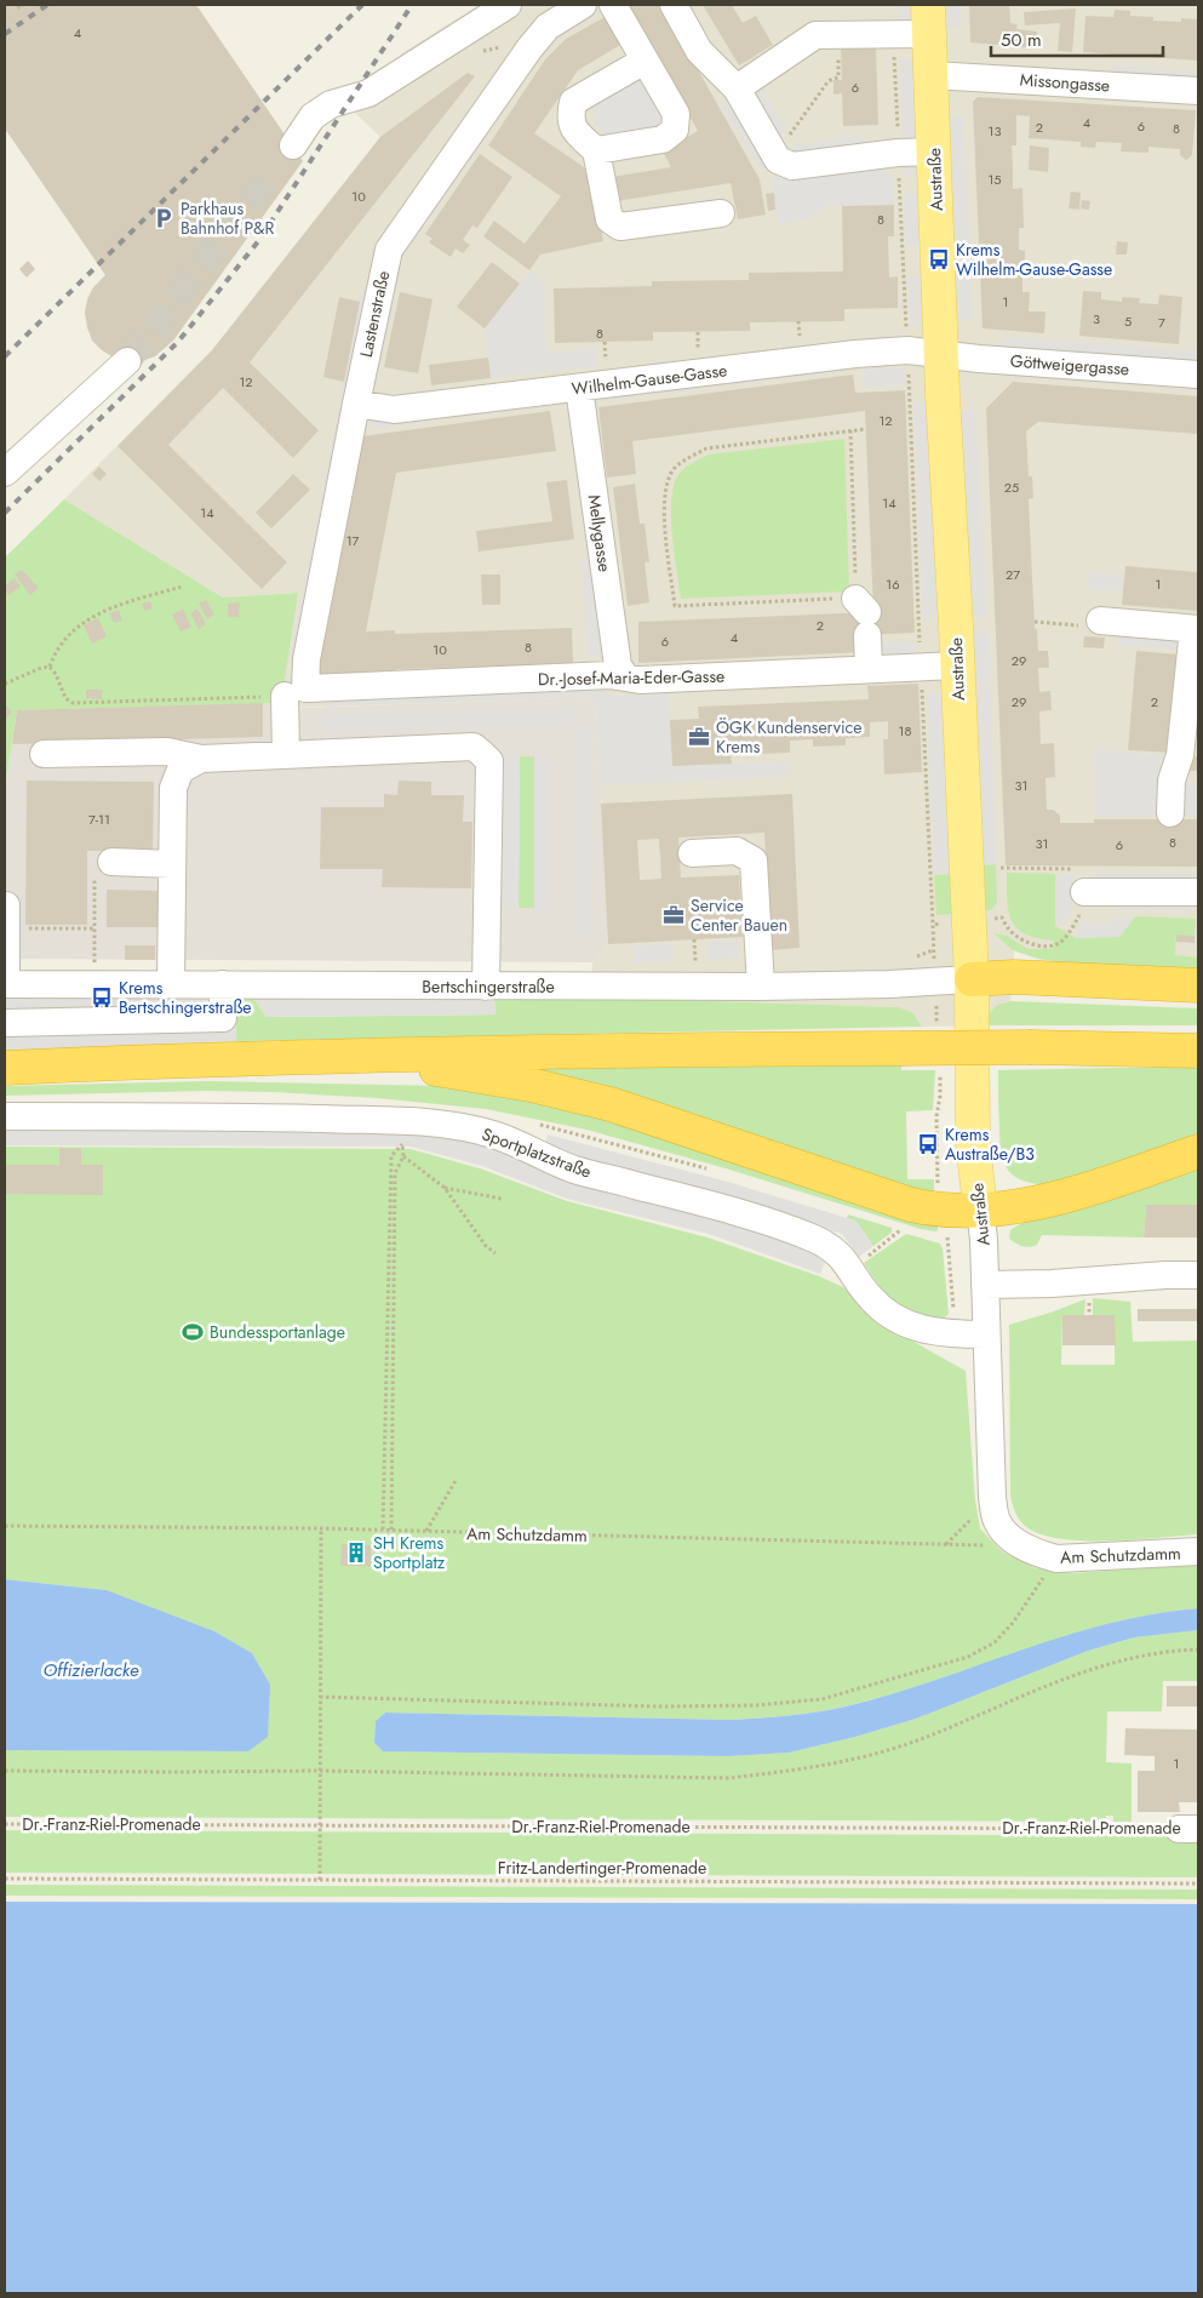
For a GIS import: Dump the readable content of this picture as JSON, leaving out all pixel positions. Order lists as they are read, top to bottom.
{
  "streets": {
    "main road": ["Austraße"],
    "street": [
      "Missongasse",
      "Lastenstraße",
      "Göttweigergasse",
      "Wilhelm-Gause-Gasse",
      "Mellygasse",
      "Dr.-Josef-Maria-Eder-Gasse",
      "Bertschingerstraße",
      "Sportplatzstraße",
      "Am Schutzdamm"
    ],
    "path": ["Dr.-Franz-Riel-Promenade", "Fritz-Landertinger-Promenade"]
  },
  "crossings": [
    ["Missongasse", "Austraße"],
    ["Austraße", "Göttweigergasse"],
    ["Austraße", "Wilhelm-Gause-Gasse"],
    ["Austraße", "Dr.-Josef-Maria-Eder-Gasse"],
    ["Austraße", "Bertschingerstraße"],
    ["Austraße", "Sportplatzstraße"],
    ["Austraße", "Am Schutzdamm"],
    ["Lastenstraße", "Wilhelm-Gause-Gasse"],
    ["Lastenstraße", "Dr.-Josef-Maria-Eder-Gasse"],
    ["Göttweigergasse", "Wilhelm-Gause-Gasse"],
    ["Wilhelm-Gause-Gasse", "Mellygasse"],
    ["Mellygasse", "Dr.-Josef-Maria-Eder-Gasse"],
    ["Sportplatzstraße", "Am Schutzdamm"]
  ],
  "water": ["Offizierlacke"],
  "places": {
    "parking": ["Parkhaus Bahnhof P&R"],
    "bus stop": ["Krems Wilhelm-Gause-Gasse", "Krems Bertschingerstraße", "Krems Austraße/B3"],
    "office": ["ÖGK Kundenservice Krems", "Service Center Bauen"],
    "sports": ["Bundessportanlage"],
    "building": ["SH Krems Sportplatz"]
  },
  "house_numbers": [
    "4",
    "6",
    "4",
    "6",
    "2",
    "8",
    "13",
    "15",
    "10",
    "8",
    "1",
    "3",
    "5",
    "7",
    "8",
    "12",
    "12",
    "25",
    "14",
    "14",
    "17",
    "27",
    "16",
    "1",
    "2",
    "4",
    "6",
    "8",
    "10",
    "29",
    "29",
    "2",
    "18",
    "31",
    "7-11",
    "8",
    "31",
    "6",
    "1"
  ],
  "scale_bar": "50 m"
}
